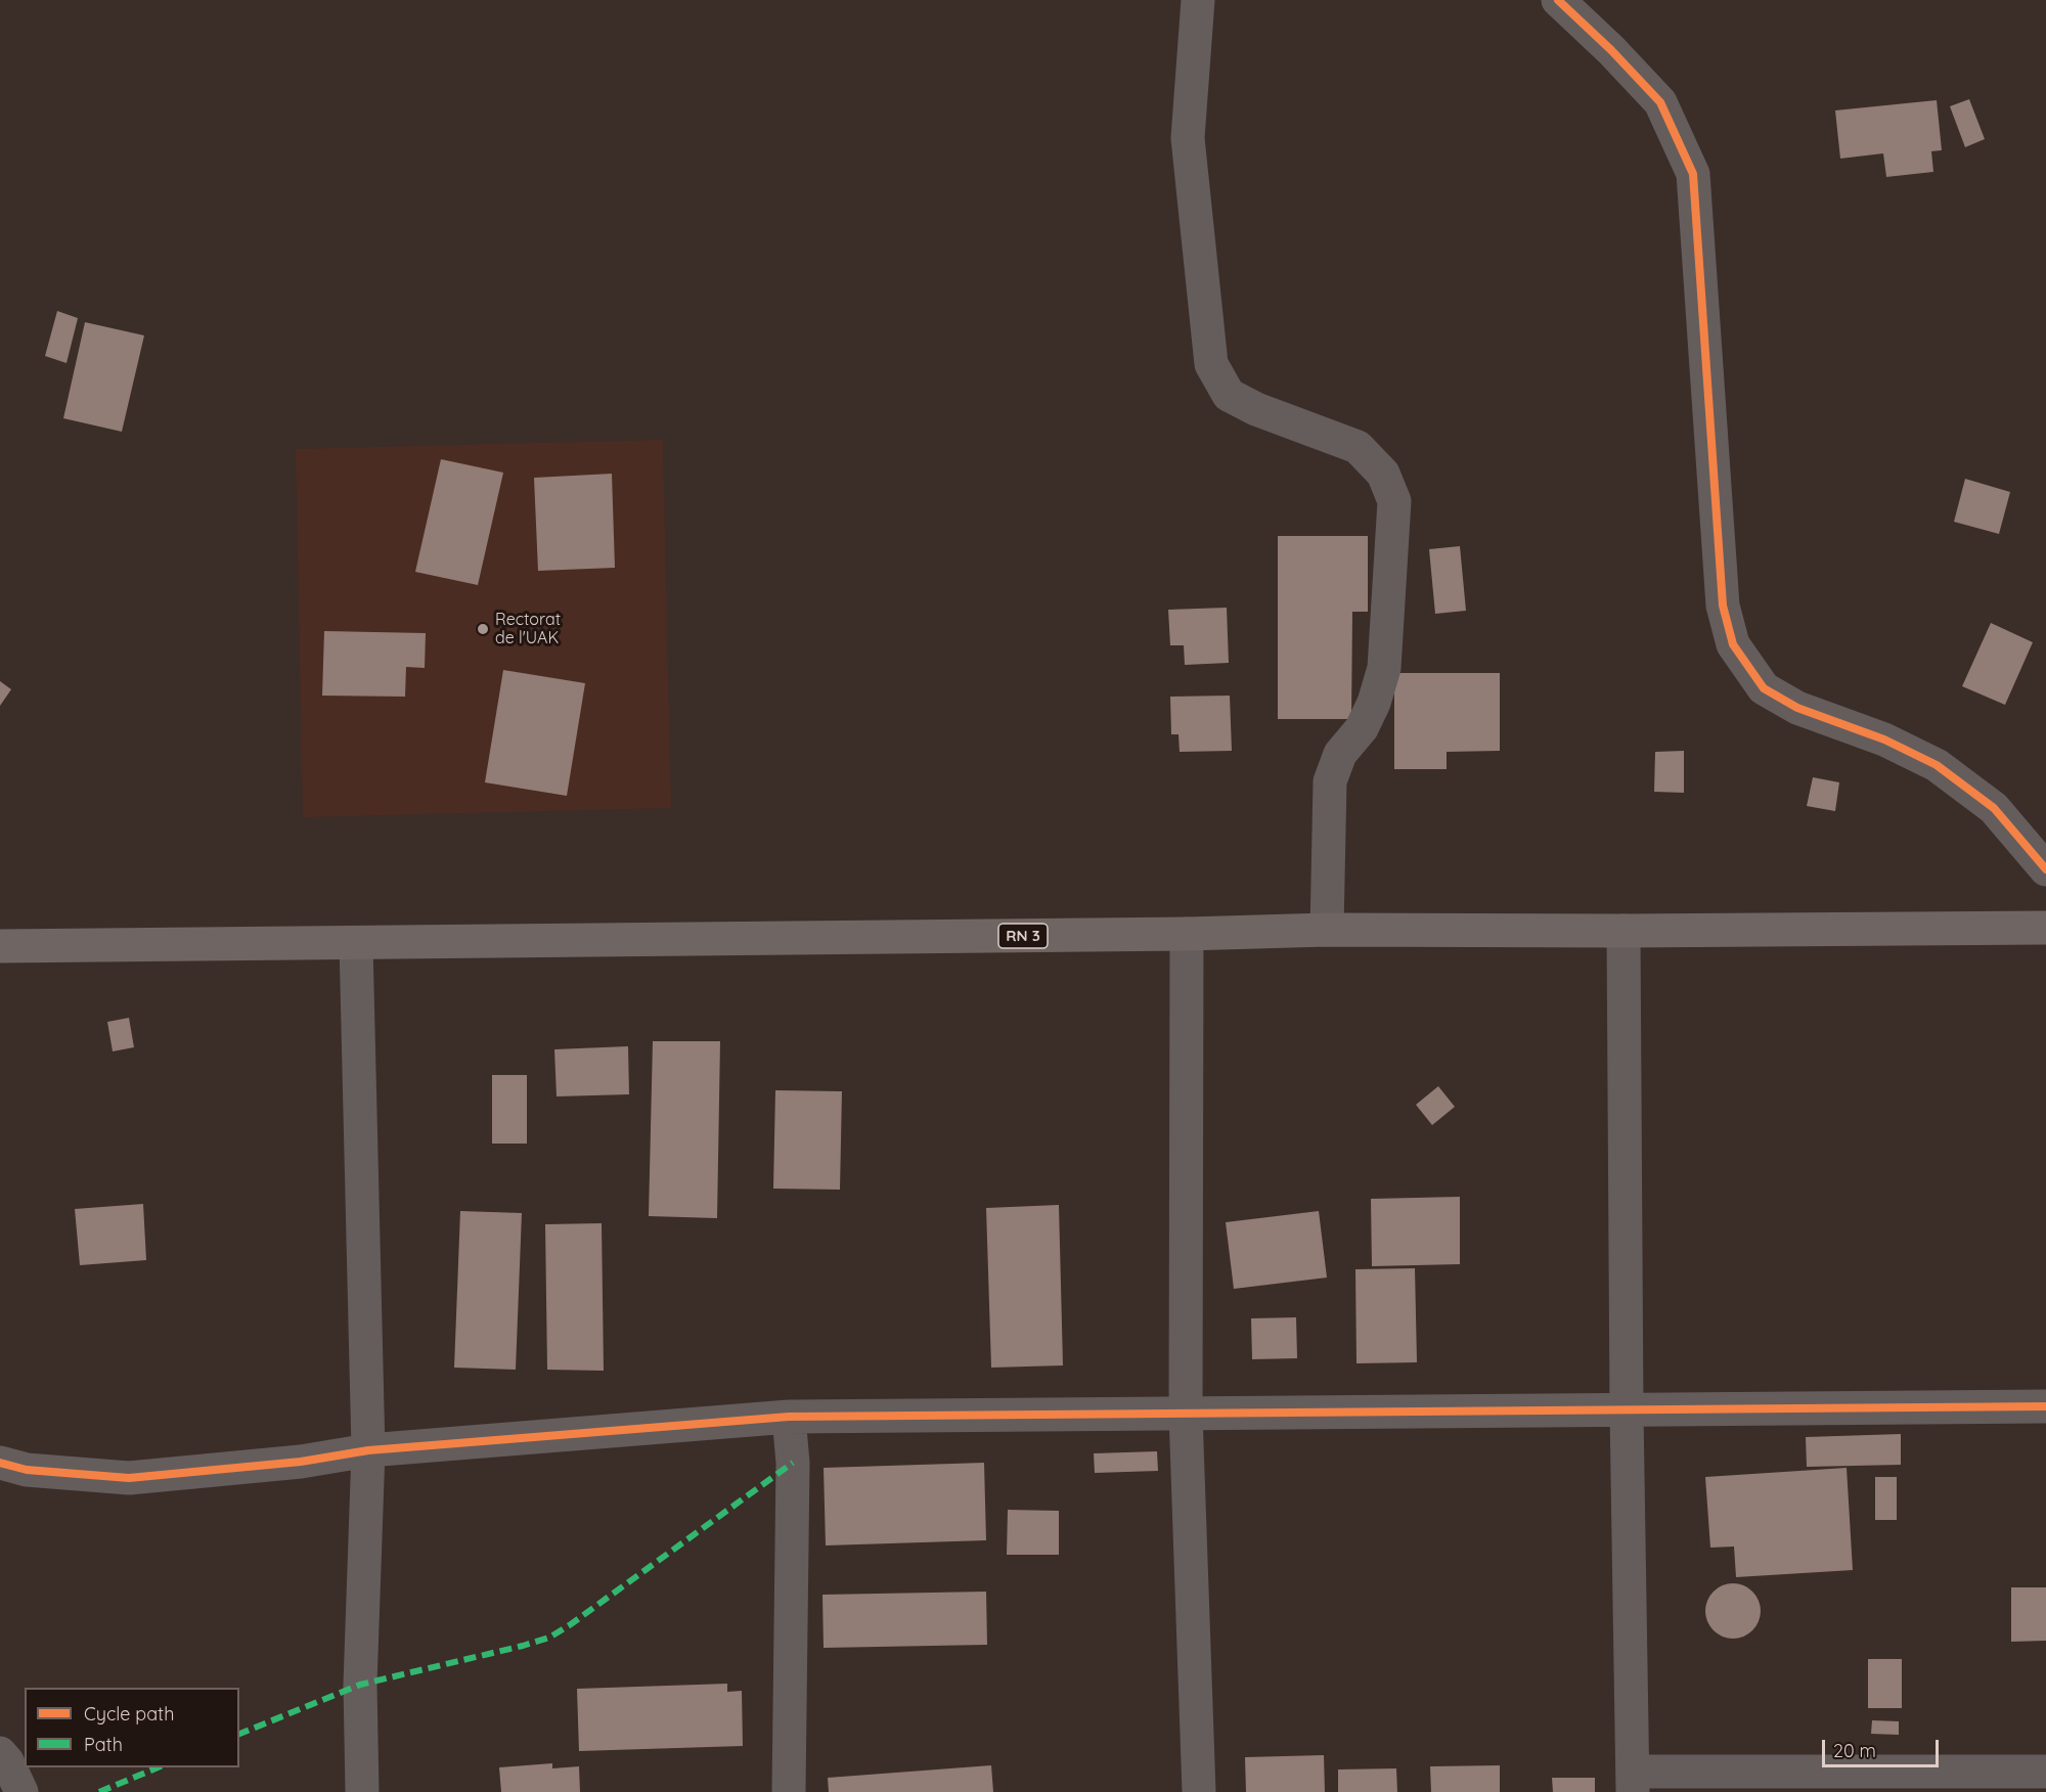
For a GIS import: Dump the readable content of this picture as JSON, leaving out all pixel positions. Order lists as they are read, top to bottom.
{
  "streets": {
    "main road": ["RN 3"]
  },
  "places": ["Rectorat de l'UAK"],
  "legend": ["Cycle path", "Path"],
  "scale_bar": "20 m"
}
